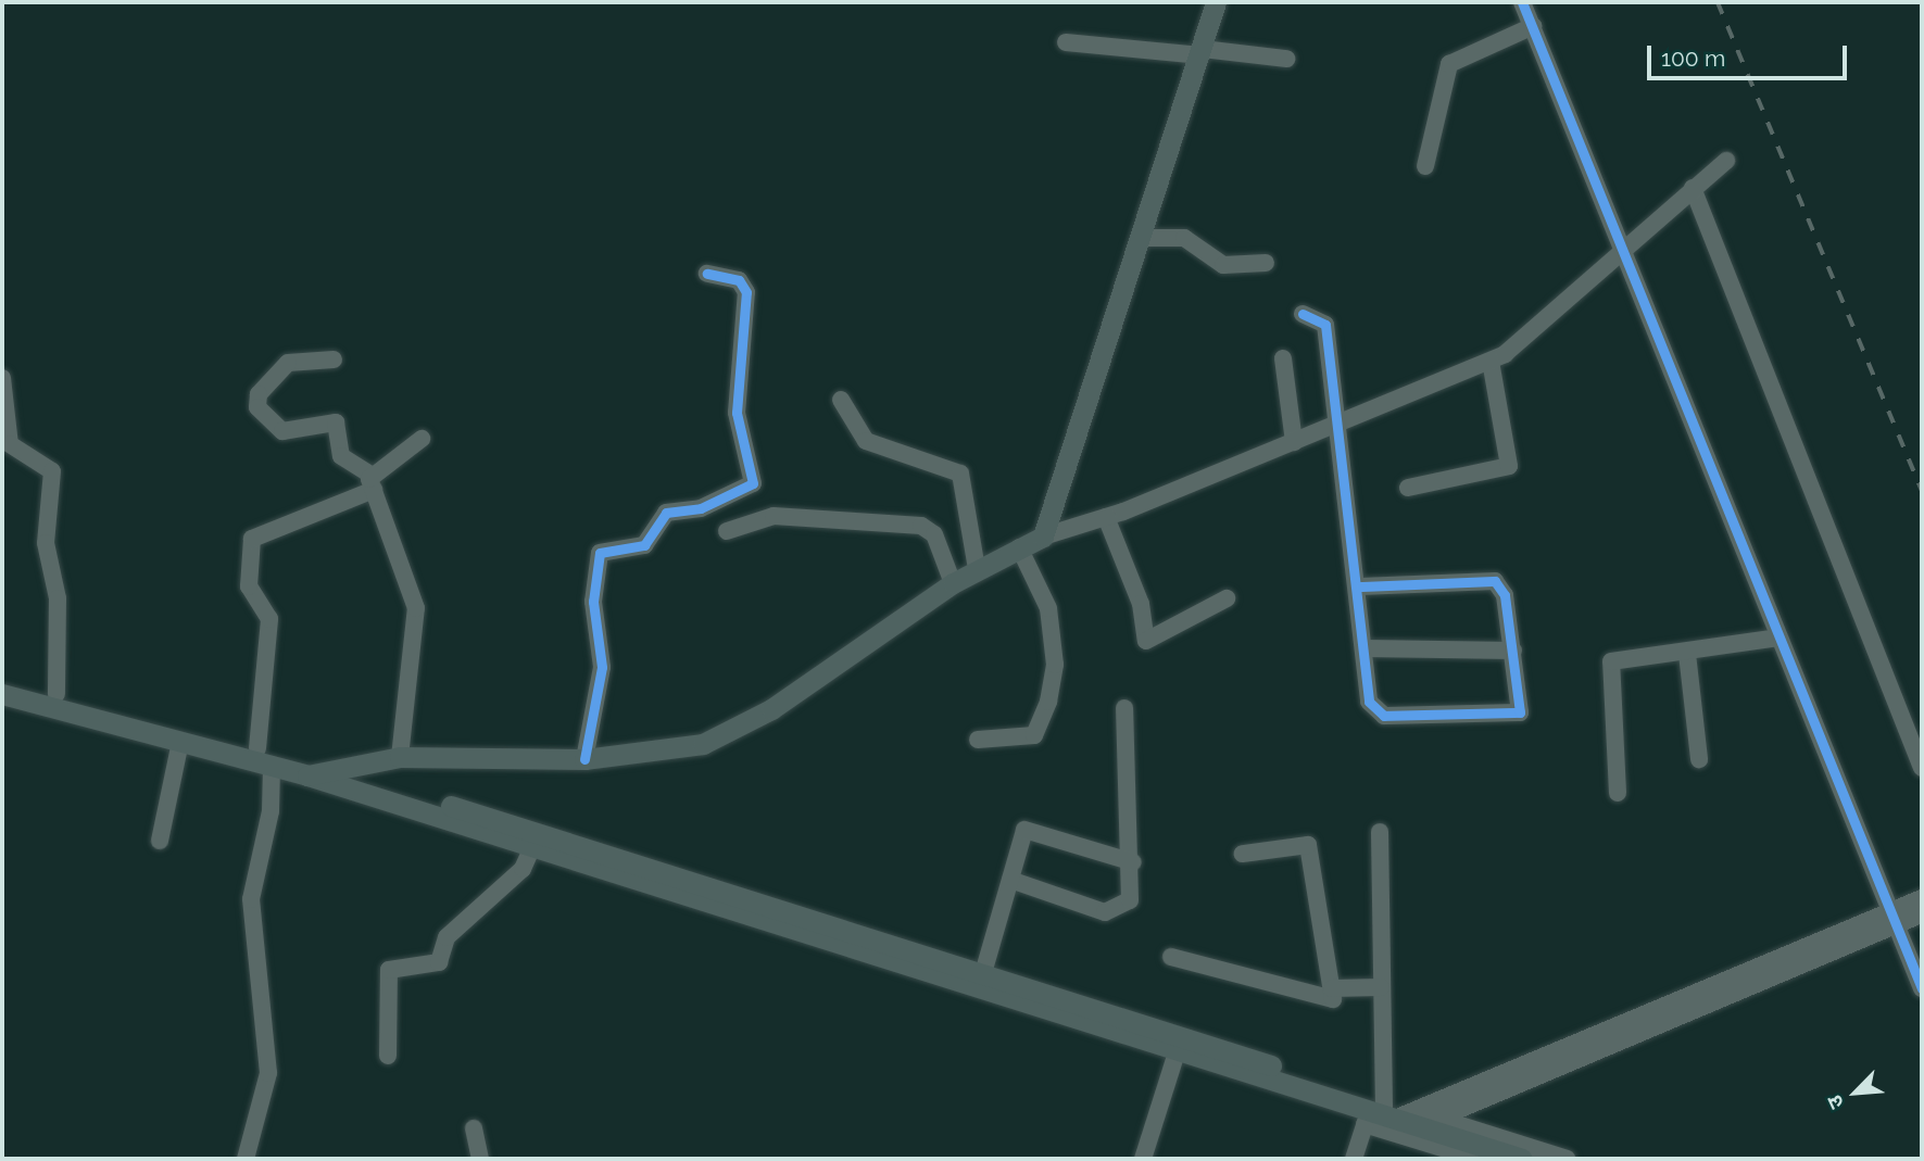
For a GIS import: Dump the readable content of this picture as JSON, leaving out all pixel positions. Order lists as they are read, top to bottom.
{
  "scale_bar": "100 m",
  "north": "bottom left"
}
